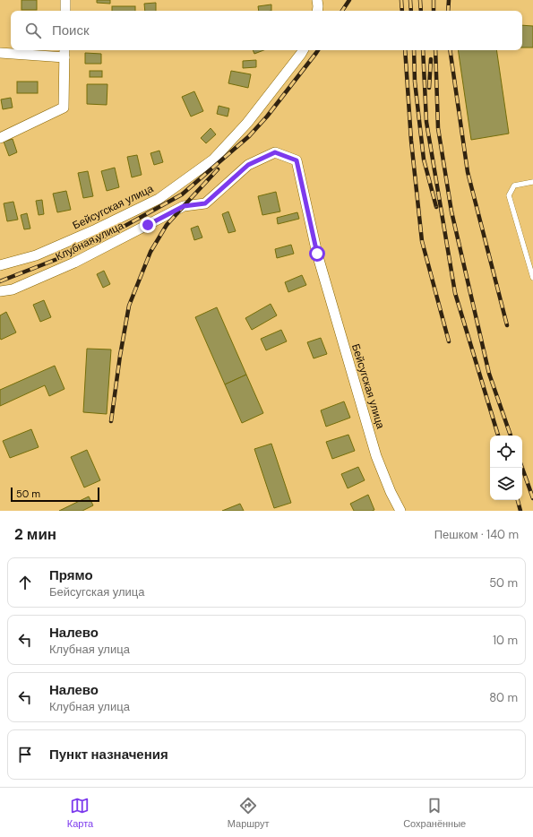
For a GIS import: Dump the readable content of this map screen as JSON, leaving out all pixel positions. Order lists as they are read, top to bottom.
{
  "streets": {
    "street": ["Бейсугская улица", "Клубная улица"]
  },
  "crossings": [
    ["Бейсугская улица", "Клубная улица"]
  ],
  "scale_bar": "50 m",
  "page": {
    "search": "Поиск",
    "scale": "50 m",
    "heading": ["2 мин", "Пешком · 140 m"],
    "list": [
      ["Прямо", "Бейсугская улица", "50 m"],
      ["Налево", "Клубная улица", "10 m"],
      ["Налево", "Клубная улица", "80 m"],
      "Пункт назначения"
    ],
    "nav": ["Карта", "Маршрут", "Сохранённые"]
  }
}
